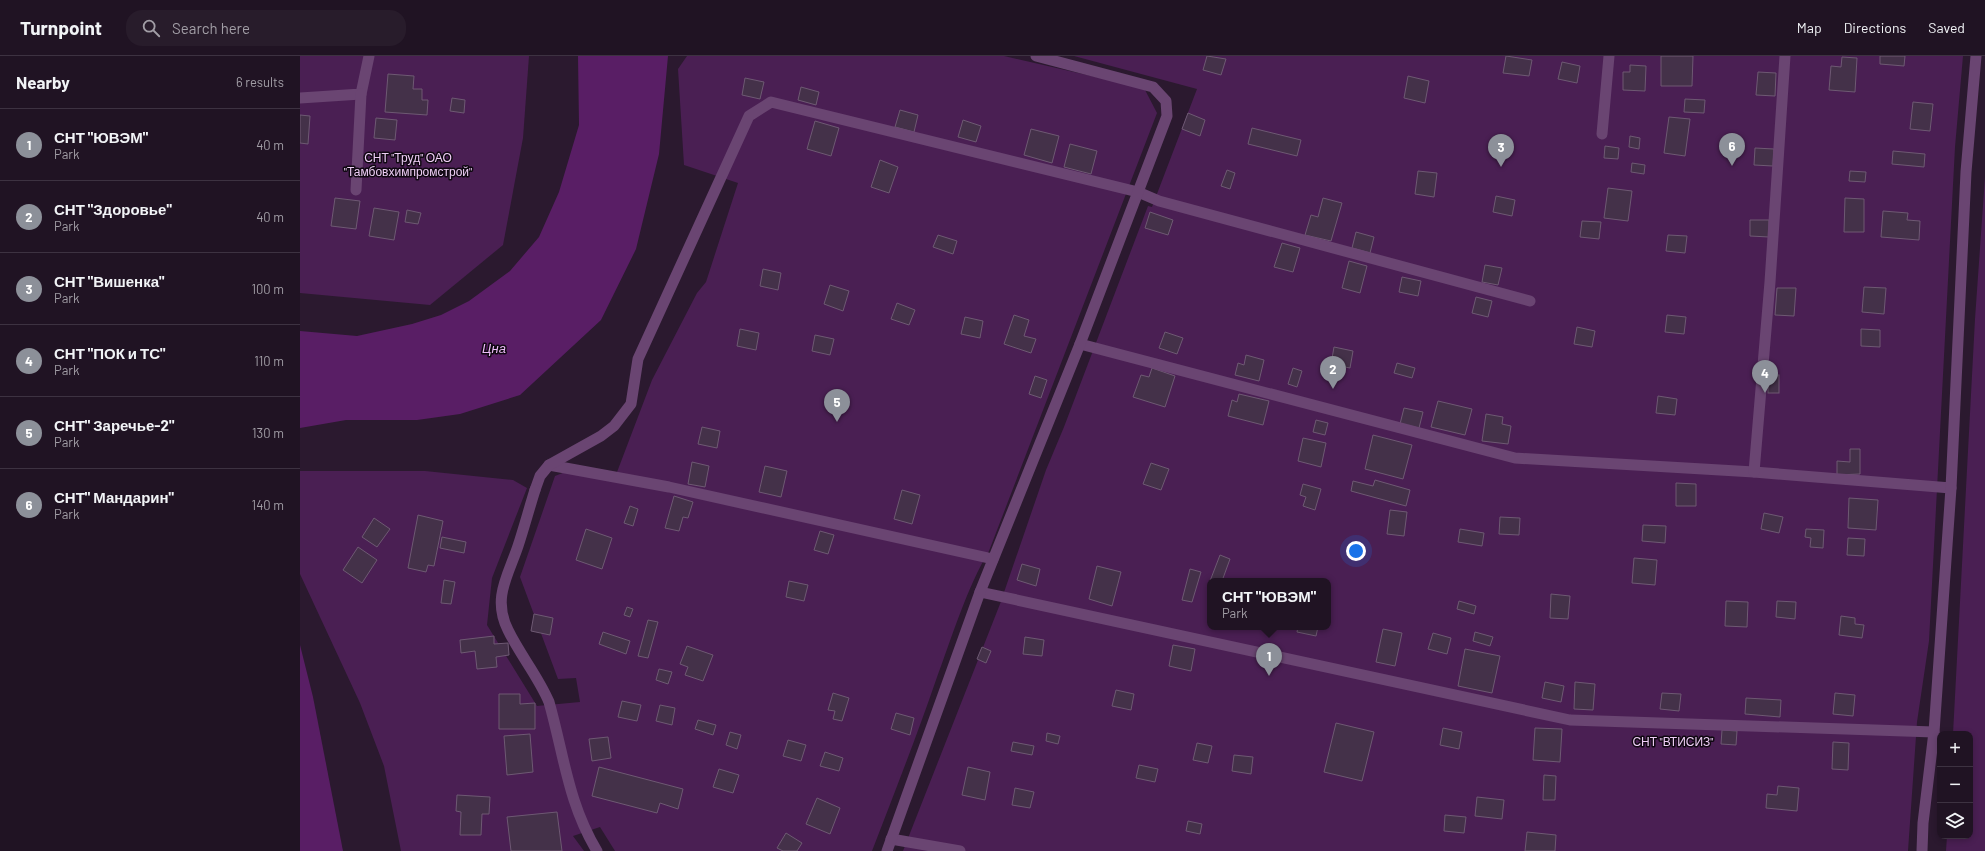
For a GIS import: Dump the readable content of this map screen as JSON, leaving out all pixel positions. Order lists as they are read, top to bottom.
{
  "water": ["Цна"],
  "parks": ["СНТ \"Труд\" ОАО \"Тамбовхимпромстрой\"", "СНТ \"ВТИСИЗ\""],
  "page": {
    "header": "Turnpoint",
    "search": "Search here",
    "nav": ["Map", "Directions", "Saved"],
    "heading": ["Nearby", "6 results"],
    "list": [
      {
        "mark": "1",
        "name": "СНТ \"ЮВЭМ\"",
        "note": "Park",
        "value": "40 m"
      },
      {
        "mark": "2",
        "name": "СНТ \"Здоровье\"",
        "note": "Park",
        "value": "40 m"
      },
      {
        "mark": "3",
        "name": "СНТ \"Вишенка\"",
        "note": "Park",
        "value": "100 m"
      },
      {
        "mark": "4",
        "name": "СНТ \"ПОК и ТС\"",
        "note": "Park",
        "value": "110 m"
      },
      {
        "mark": "5",
        "name": "СНТ\" Заречье-2\"",
        "note": "Park",
        "value": "130 m"
      },
      {
        "mark": "6",
        "name": "СНТ\" Мандарин\"",
        "note": "Park",
        "value": "140 m"
      }
    ],
    "pins": [
      "6",
      "3",
      "2",
      "4",
      "5",
      "1"
    ],
    "popup": ["СНТ \"ЮВЭМ\"", "Park"],
    "map_buttons": ["+", "−"]
  }
}
